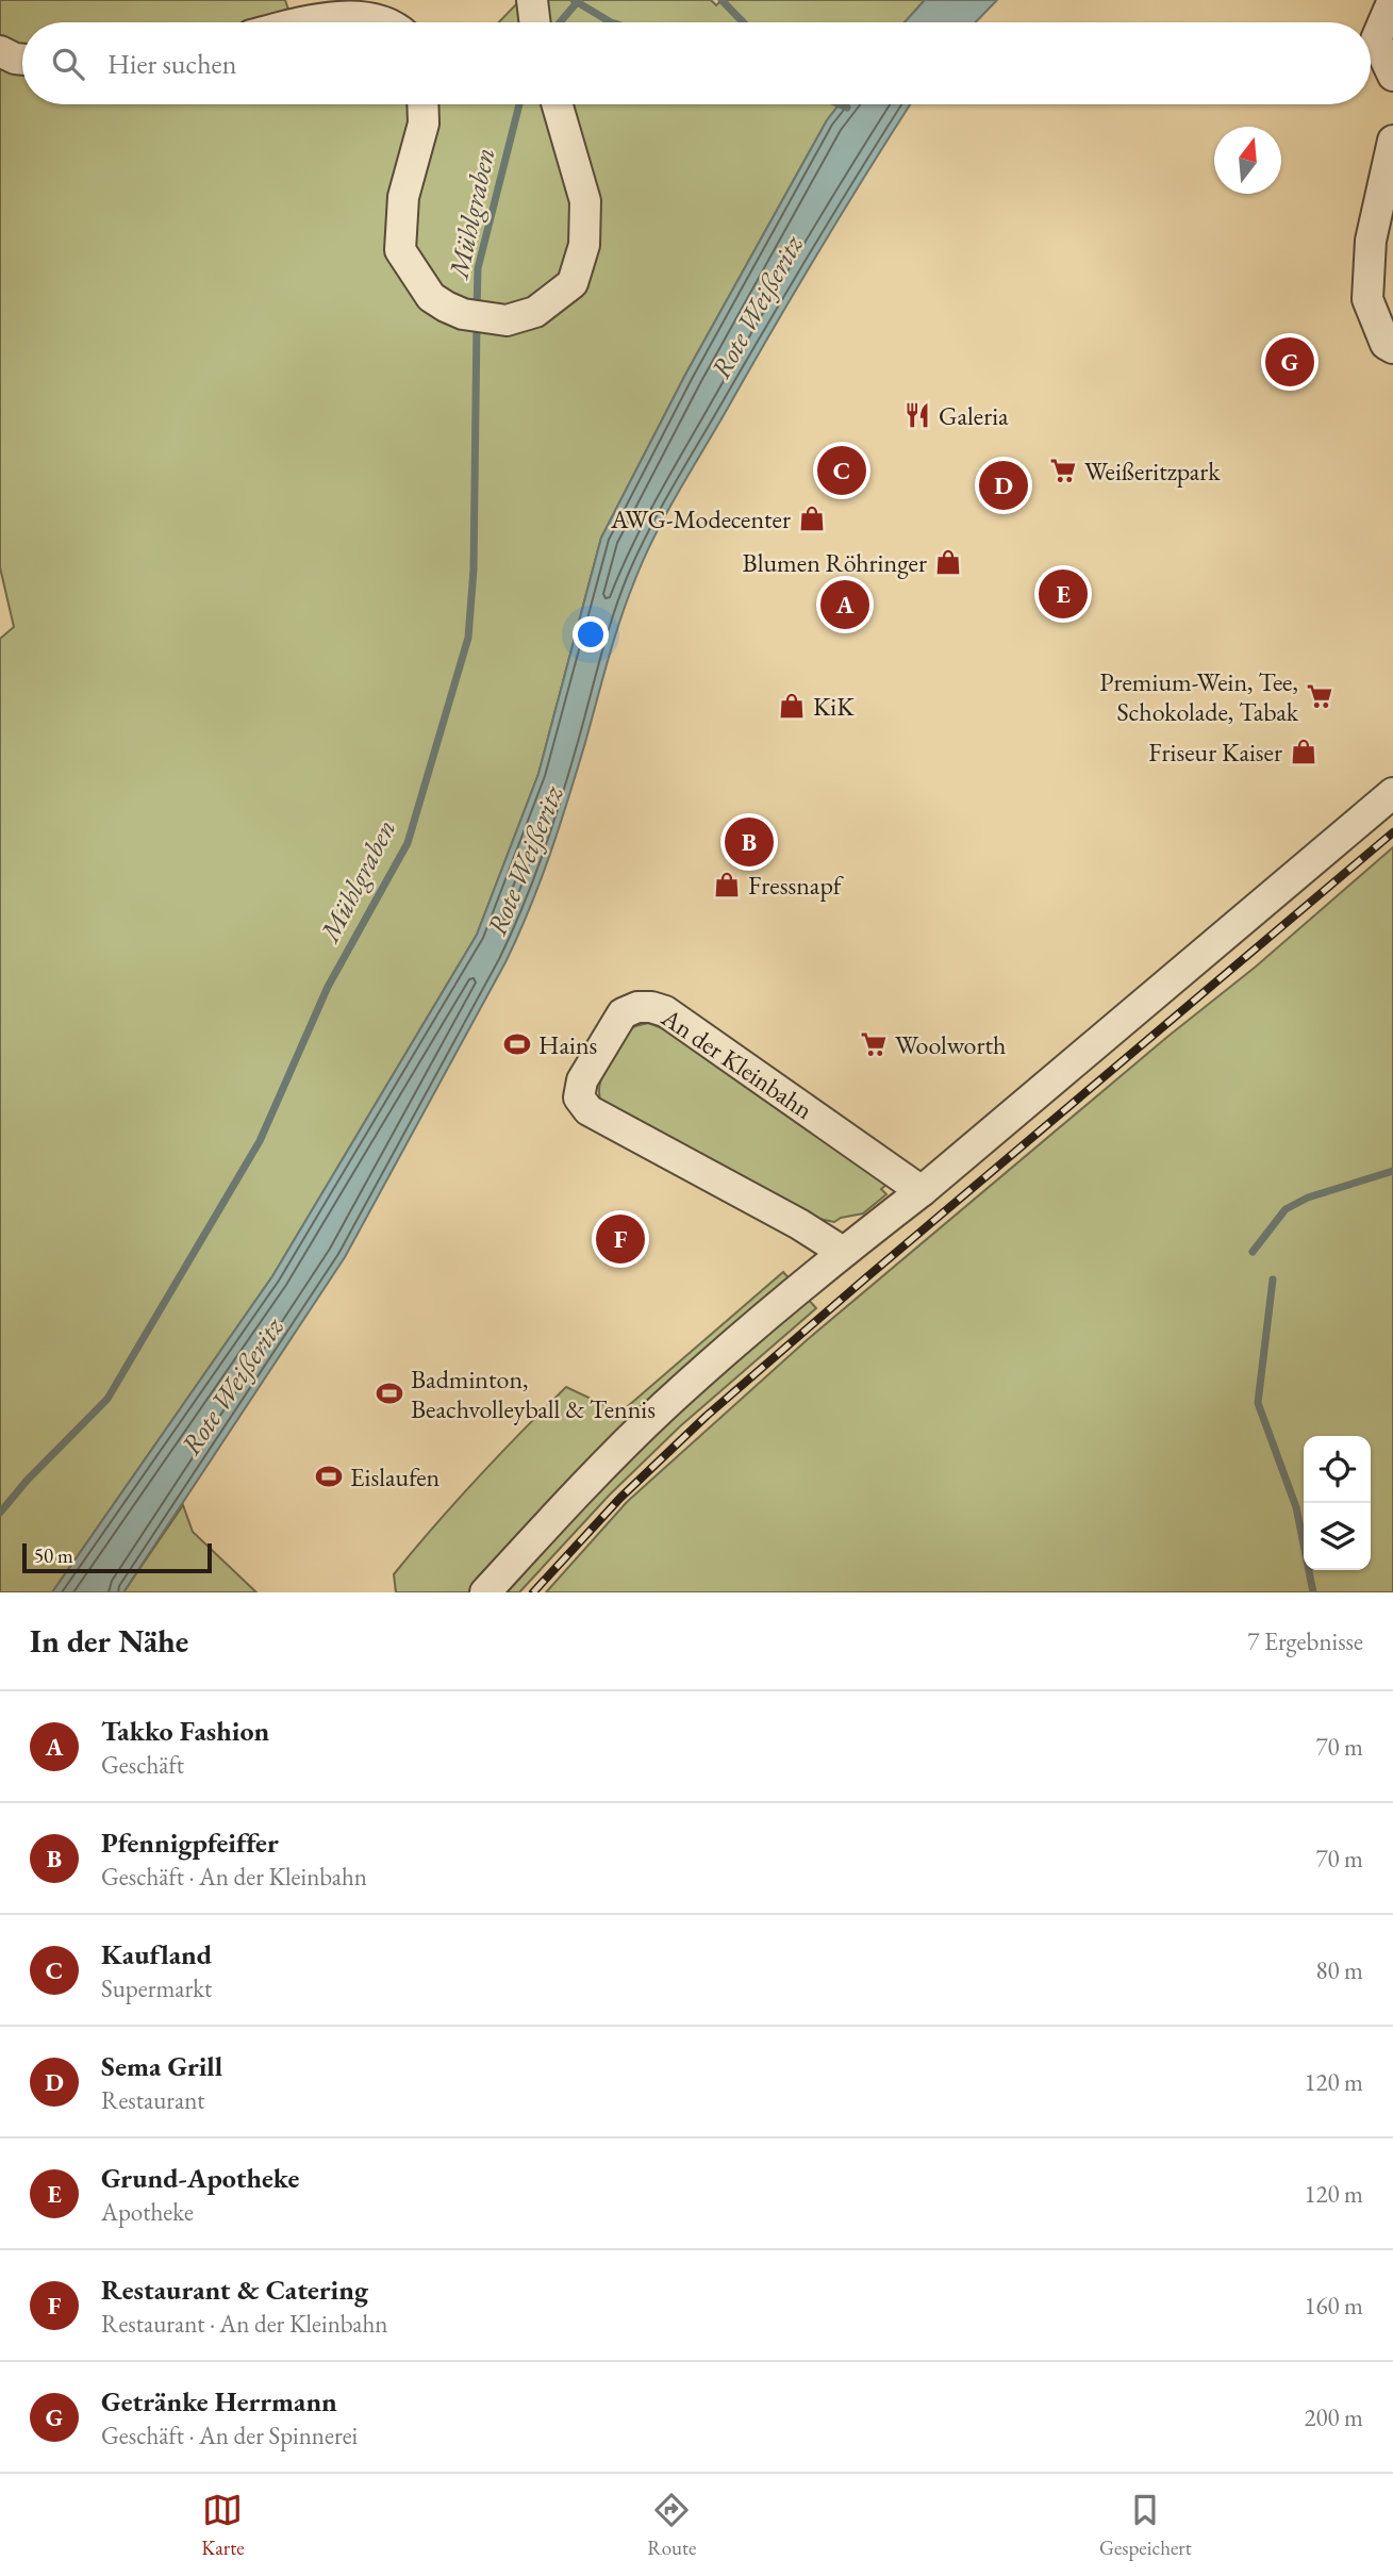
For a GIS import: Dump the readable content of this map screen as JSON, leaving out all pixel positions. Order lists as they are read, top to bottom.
{
  "streets": {
    "street": ["An der Kleinbahn"]
  },
  "water": ["Mühlgraben", "Rote Weißeritz"],
  "places": {
    "restaurant": ["Galeria"],
    "supermarket": ["Weißeritzpark", "Premium-Wein, Tee, Schokolade, Tabak", "Woolworth"],
    "shop": [
      "AWG-Modecenter",
      "Blumen Röhringer",
      "KiK",
      "Friseur Kaiser",
      "Fressnapf"
    ],
    "sports": ["Hains", "Badminton, Beachvolleyball & Tennis", "Eislaufen"]
  },
  "scale_bar": "50 m",
  "north": "top",
  "page": {
    "search": "Hier suchen",
    "pins": [
      "G",
      "C",
      "D",
      "E",
      "A",
      "B",
      "F"
    ],
    "scale": "50 m",
    "heading": ["In der Nähe", "7 Ergebnisse"],
    "list": [
      {
        "mark": "A",
        "name": "Takko Fashion",
        "note": "Geschäft",
        "value": "70 m"
      },
      {
        "mark": "B",
        "name": "Pfennigpfeiffer",
        "note": "Geschäft · An der Kleinbahn",
        "value": "70 m"
      },
      {
        "mark": "C",
        "name": "Kaufland",
        "note": "Supermarkt",
        "value": "80 m"
      },
      {
        "mark": "D",
        "name": "Sema Grill",
        "note": "Restaurant",
        "value": "120 m"
      },
      {
        "mark": "E",
        "name": "Grund-Apotheke",
        "note": "Apotheke",
        "value": "120 m"
      },
      {
        "mark": "F",
        "name": "Restaurant & Catering",
        "note": "Restaurant · An der Kleinbahn",
        "value": "160 m"
      },
      {
        "mark": "G",
        "name": "Getränke Herrmann",
        "note": "Geschäft · An der Spinnerei",
        "value": "200 m"
      }
    ],
    "nav": ["Karte", "Route", "Gespeichert"]
  }
}
